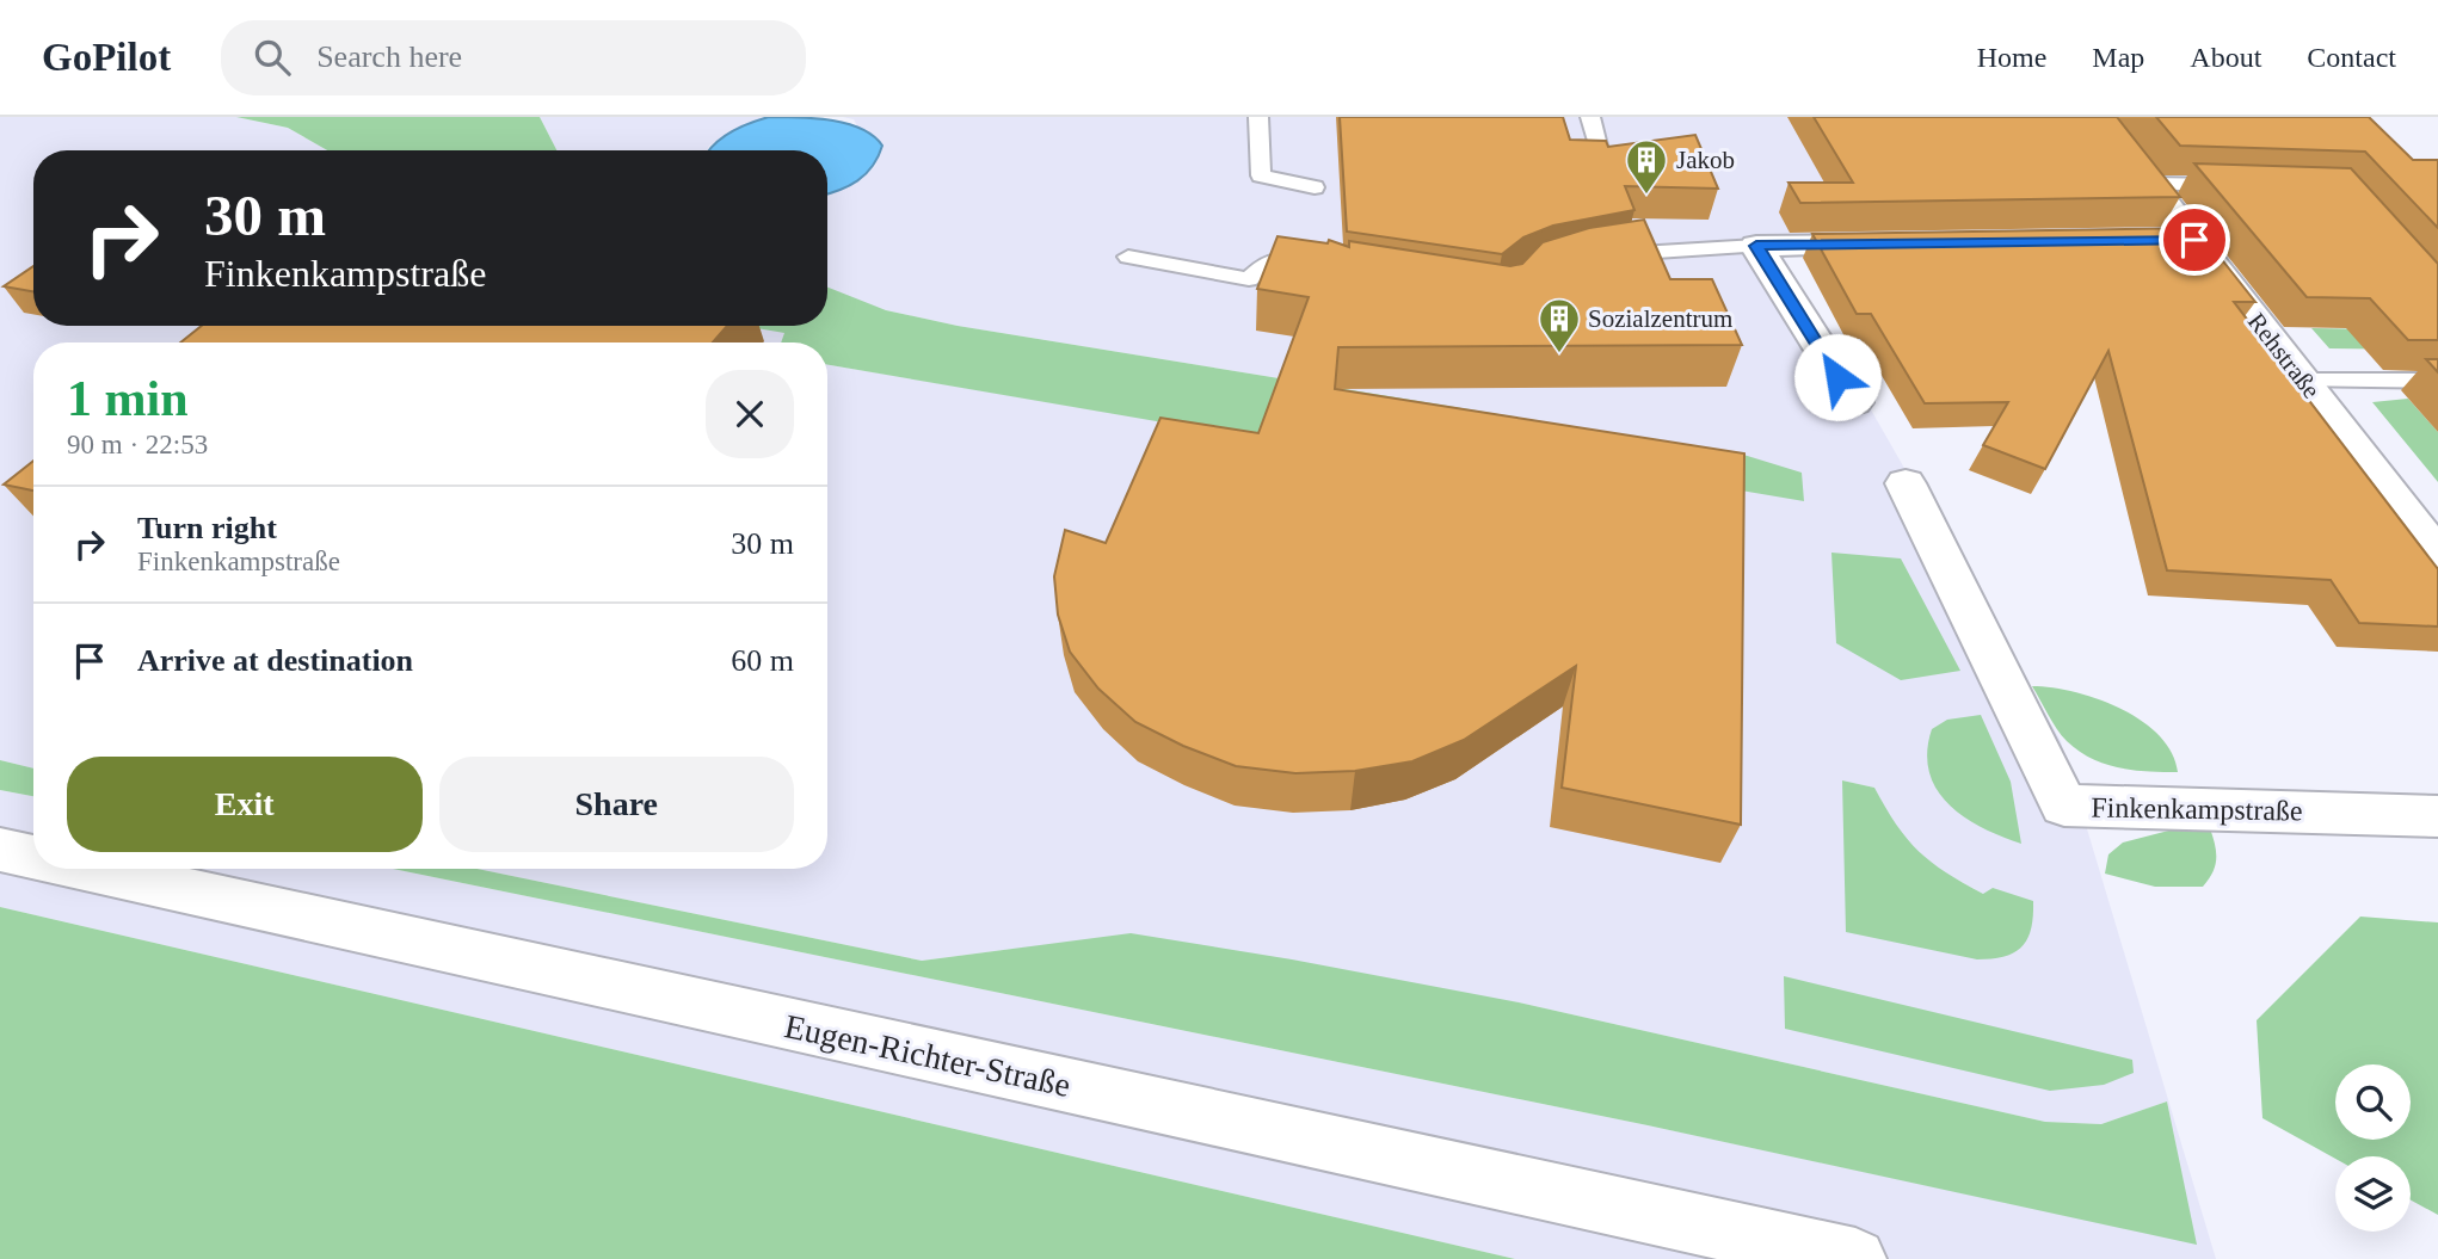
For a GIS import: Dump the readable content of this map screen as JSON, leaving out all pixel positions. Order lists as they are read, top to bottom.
{
  "streets": {
    "street": ["Rehstraße", "Finkenkampstraße", "Eugen-Richter-Straße"]
  },
  "places": {
    "building": ["Jakob", "Sozialzentrum"]
  },
  "page": {
    "header": "GoPilot",
    "search": "Search here",
    "nav": [
      "Home",
      "Map",
      "About",
      "Contact"
    ],
    "turn": ["30 m", "Finkenkampstraße"],
    "heading": ["1 min", "90 m · 22:53"],
    "list": [
      {
        "name": "Turn right",
        "note": "Finkenkampstraße",
        "value": "30 m"
      },
      {
        "name": "Arrive at destination",
        "value": "60 m"
      }
    ],
    "buttons": ["Exit", "Share"]
  }
}
